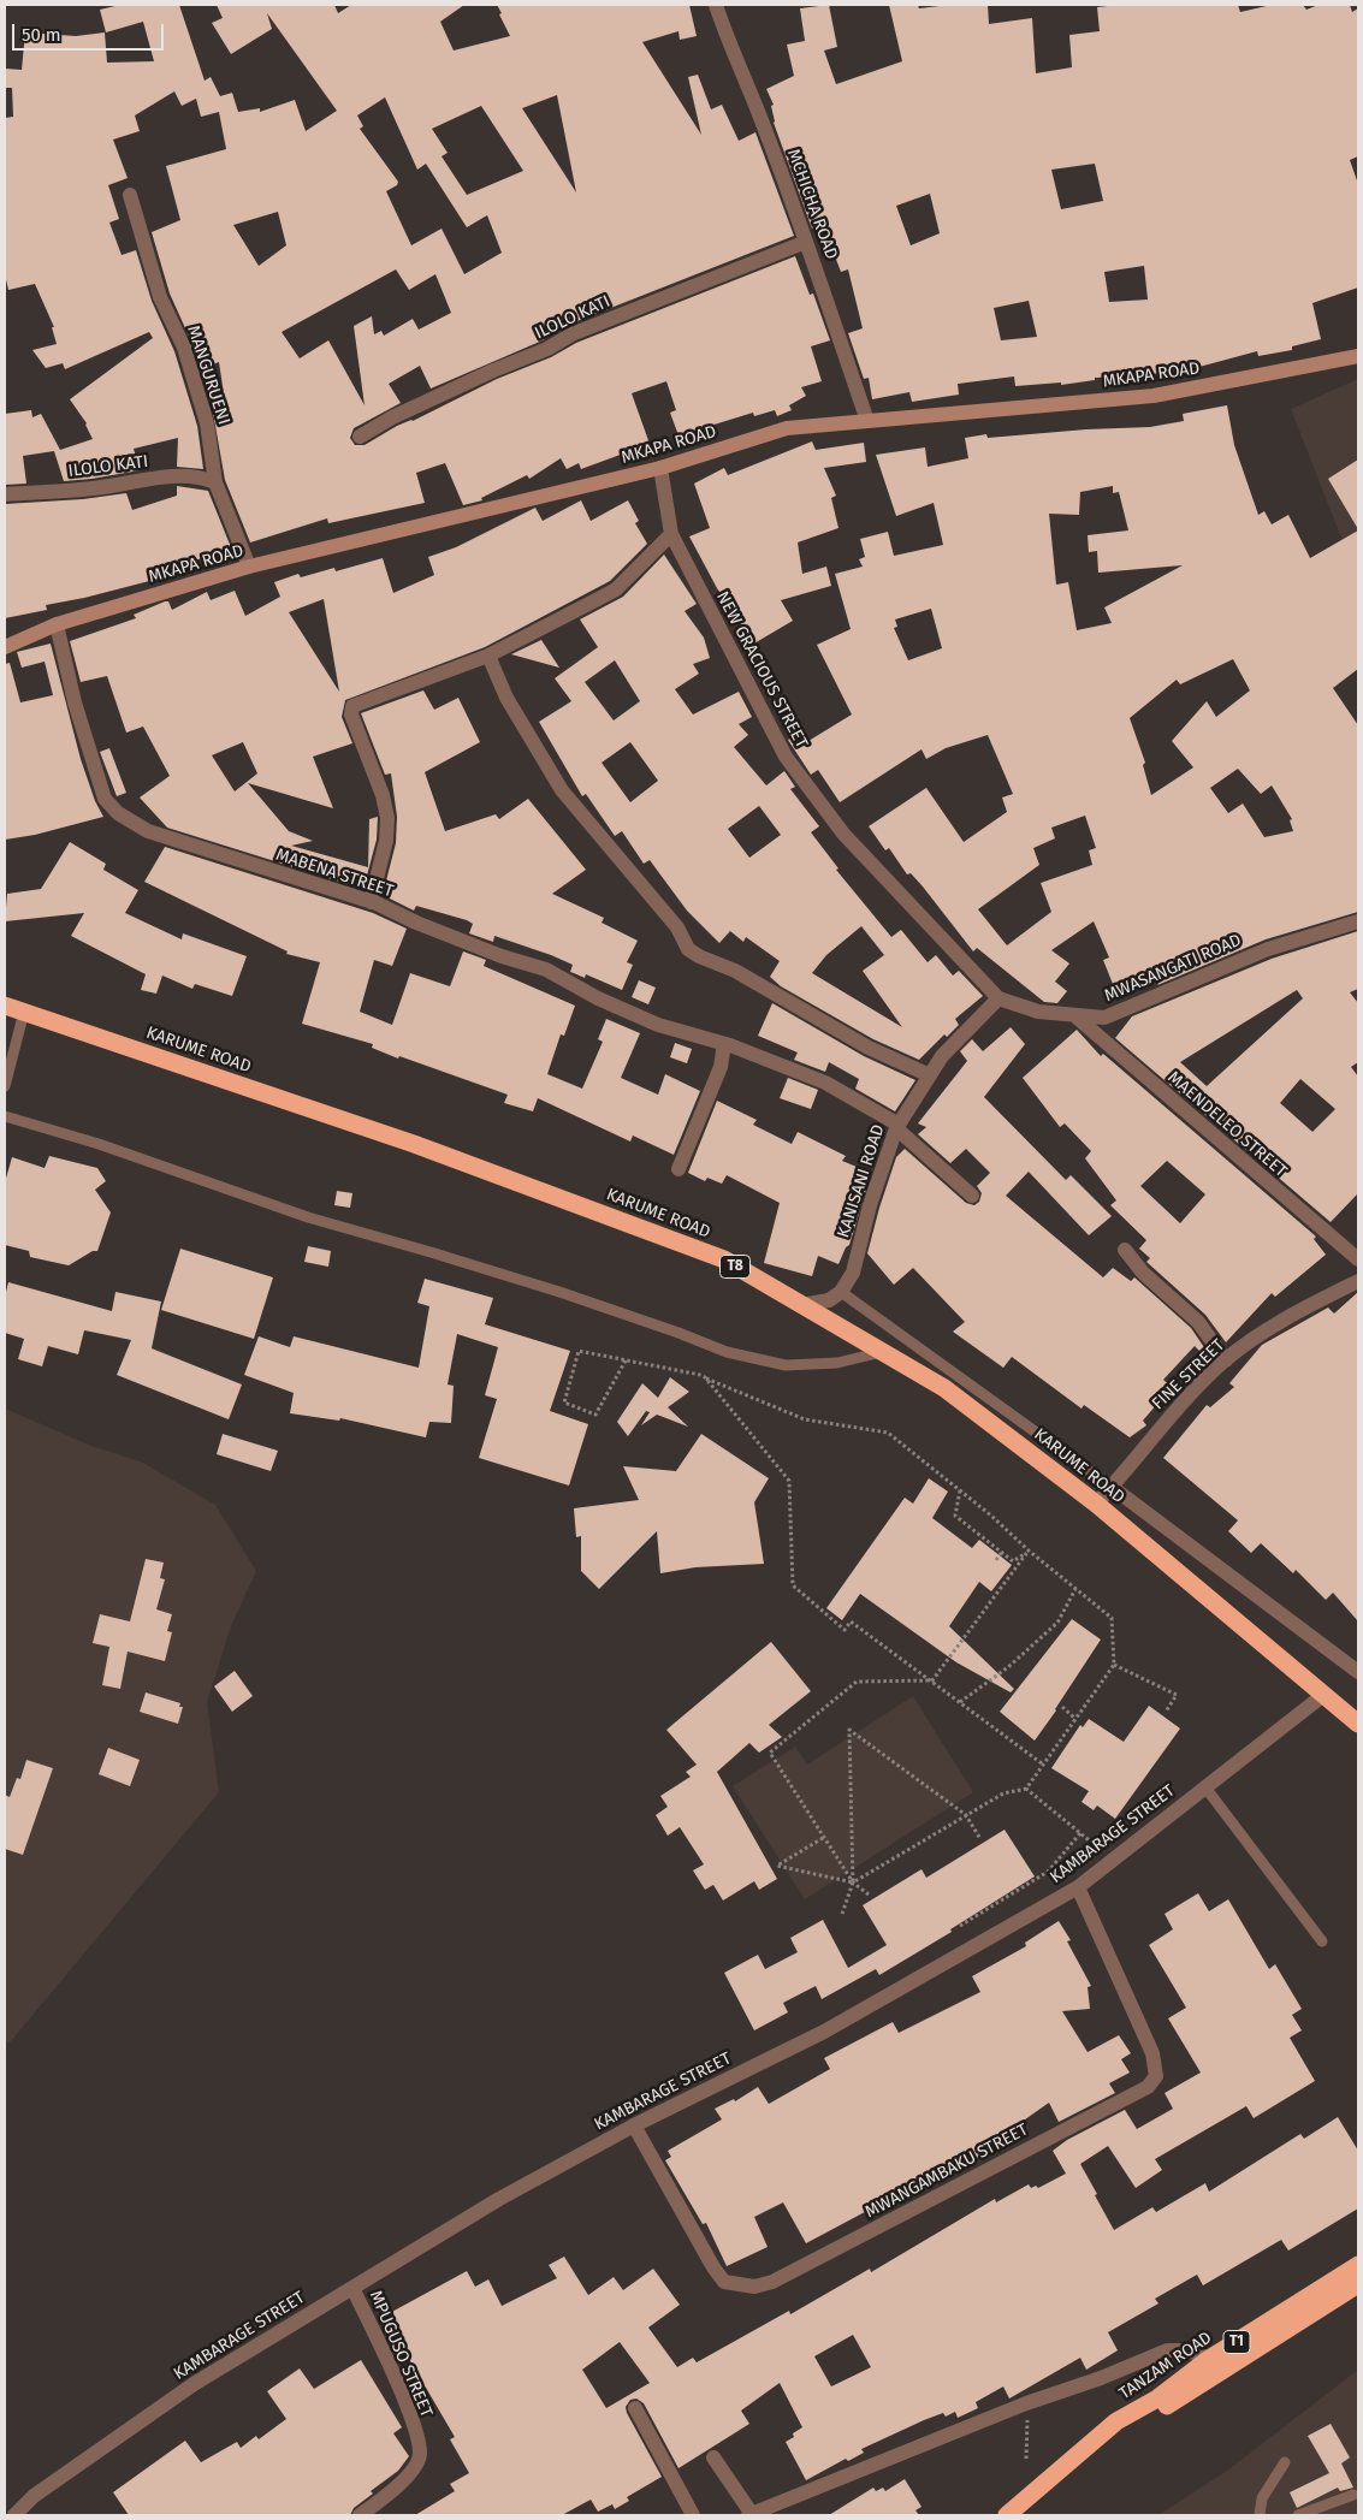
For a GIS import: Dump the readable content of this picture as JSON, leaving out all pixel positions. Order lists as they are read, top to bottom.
{
  "streets": {
    "highway": [
      "KARUME ROAD",
      "T8",
      "T1",
      "TANZAM ROAD"
    ],
    "street": [
      "MCHICHA ROAD",
      "ILOLO KATI",
      "MANGURUENI",
      "MKAPA ROAD",
      "NEW GRACIOUS STREET",
      "MABENA STREET",
      "MWASANGATI ROAD",
      "MAENDELEO STREET",
      "KANISANI ROAD",
      "FINE STREET",
      "KAMBARAGE STREET",
      "MWANGAMBAKU STREET",
      "MPUGUSO STREET"
    ]
  },
  "crossings": [
    ["MCHICHA ROAD", "ILOLO KATI"],
    ["MCHICHA ROAD", "MKAPA ROAD"],
    ["ILOLO KATI", "MANGURUENI"],
    ["MANGURUENI", "MKAPA ROAD"],
    ["MKAPA ROAD", "NEW GRACIOUS STREET"],
    ["MKAPA ROAD", "MABENA STREET"],
    ["NEW GRACIOUS STREET", "MWASANGATI ROAD"],
    ["NEW GRACIOUS STREET", "KANISANI ROAD"],
    ["MABENA STREET", "KANISANI ROAD"],
    ["MWASANGATI ROAD", "MAENDELEO STREET"],
    ["MWASANGATI ROAD", "KANISANI ROAD"],
    ["KARUME ROAD", "FINE STREET"],
    ["KARUME ROAD", "KAMBARAGE STREET"],
    ["KAMBARAGE STREET", "MWANGAMBAKU STREET"],
    ["KAMBARAGE STREET", "MPUGUSO STREET"]
  ],
  "scale_bar": "50 m"
}
